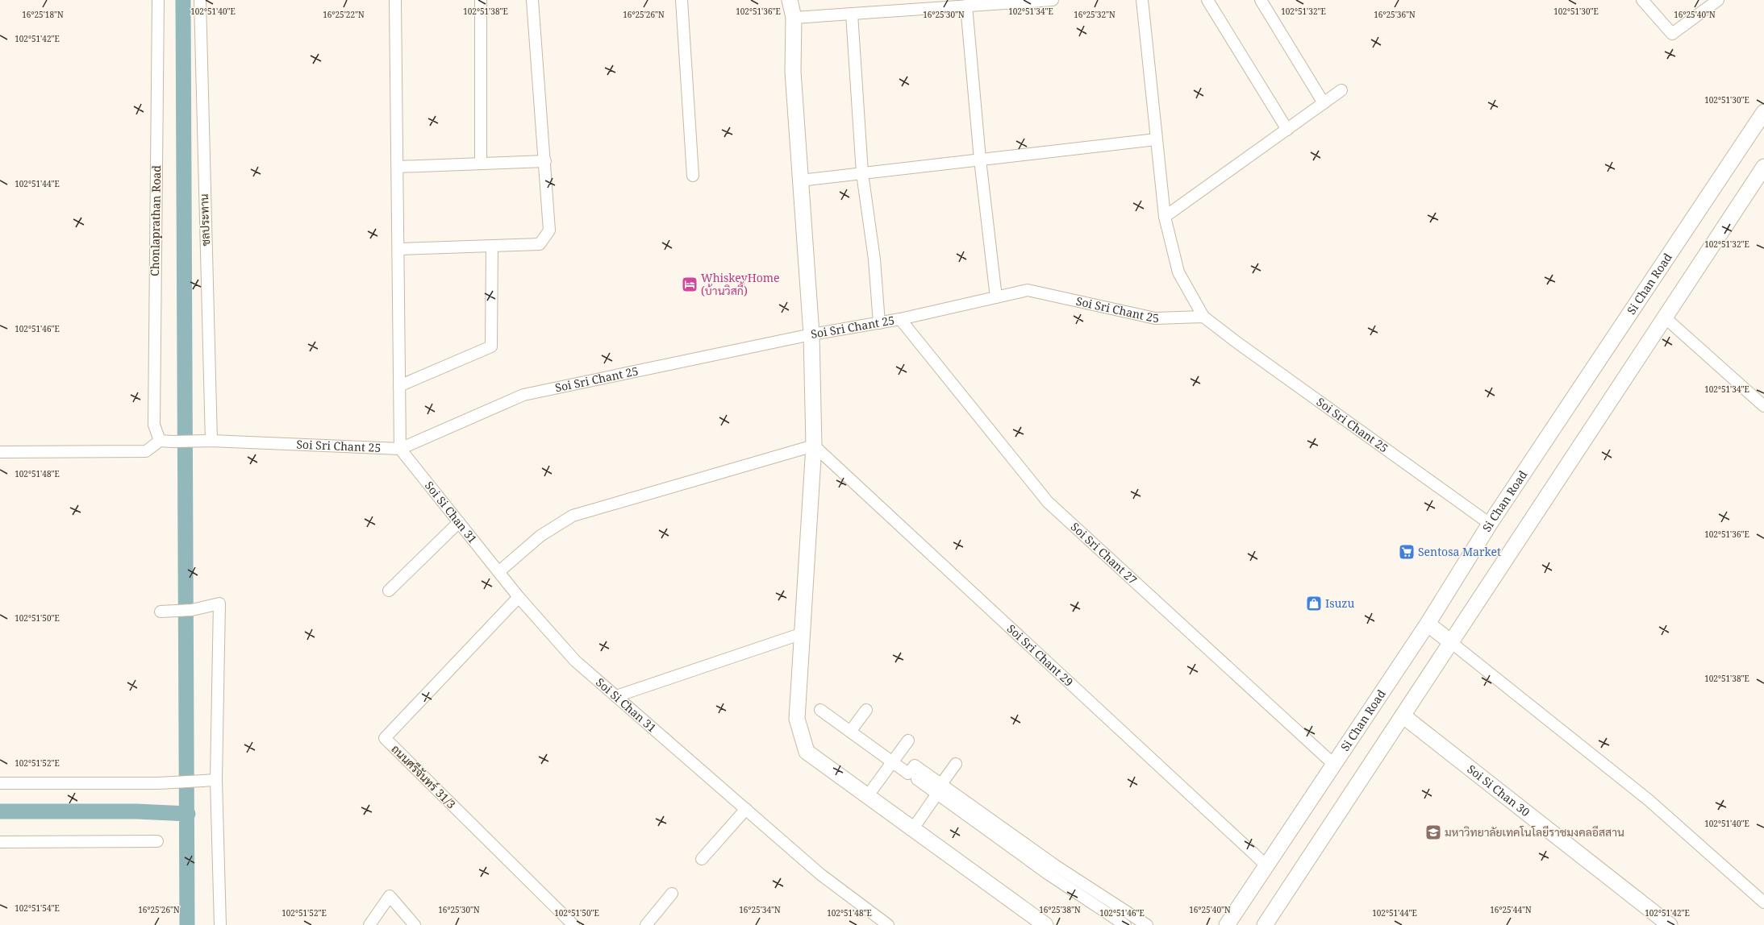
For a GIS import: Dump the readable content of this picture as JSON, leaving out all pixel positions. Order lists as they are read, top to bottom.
{
  "streets": {
    "main road": ["Si Chan Road", "Soi Si Chan 30"],
    "street": [
      "ชลประทาน",
      "Chonlaprathan Road",
      "Soi Sri Chant 25",
      "Soi Si Chan 31",
      "Soi Sri Chant 27",
      "Soi Sri Chant 29",
      "ถนนศรีจันทร์ 31/3"
    ]
  },
  "crossings": [
    ["ชลประทาน", "Soi Sri Chant 25"],
    ["Chonlaprathan Road", "Soi Sri Chant 25"],
    ["Si Chan Road", "Soi Sri Chant 25"],
    ["Si Chan Road", "Soi Sri Chant 27"],
    ["Si Chan Road", "Soi Sri Chant 29"],
    ["Soi Sri Chant 25", "Soi Si Chan 31"],
    ["Soi Sri Chant 25", "Soi Sri Chant 27"],
    ["Soi Si Chan 31", "ถนนศรีจันทร์ 31/3"]
  ],
  "places": {
    "hotel": ["WhiskeyHome (บ้านวิสกี้)"],
    "supermarket": ["Sentosa Market"],
    "shop": ["Isuzu"],
    "school or university": ["มหาวิทยาลัยเทคโนโลยีราชมงคลอีสสาน"]
  },
  "coordinates": [
    "102°51'40\"E",
    "102°51'38\"E",
    "102°51'36\"E",
    "102°51'34\"E",
    "102°51'32\"E",
    "102°51'30\"E",
    "16°25'18\"N",
    "16°25'22\"N",
    "16°25'26\"N",
    "16°25'30\"N",
    "16°25'32\"N",
    "16°25'36\"N",
    "16°25'40\"N",
    "102°51'42\"E",
    "102°51'44\"E",
    "102°51'46\"E",
    "102°51'48\"E",
    "102°51'50\"E",
    "102°51'52\"E",
    "102°51'54\"E",
    "16°25'34\"N",
    "16°25'38\"N",
    "16°25'44\"N"
  ]
}
